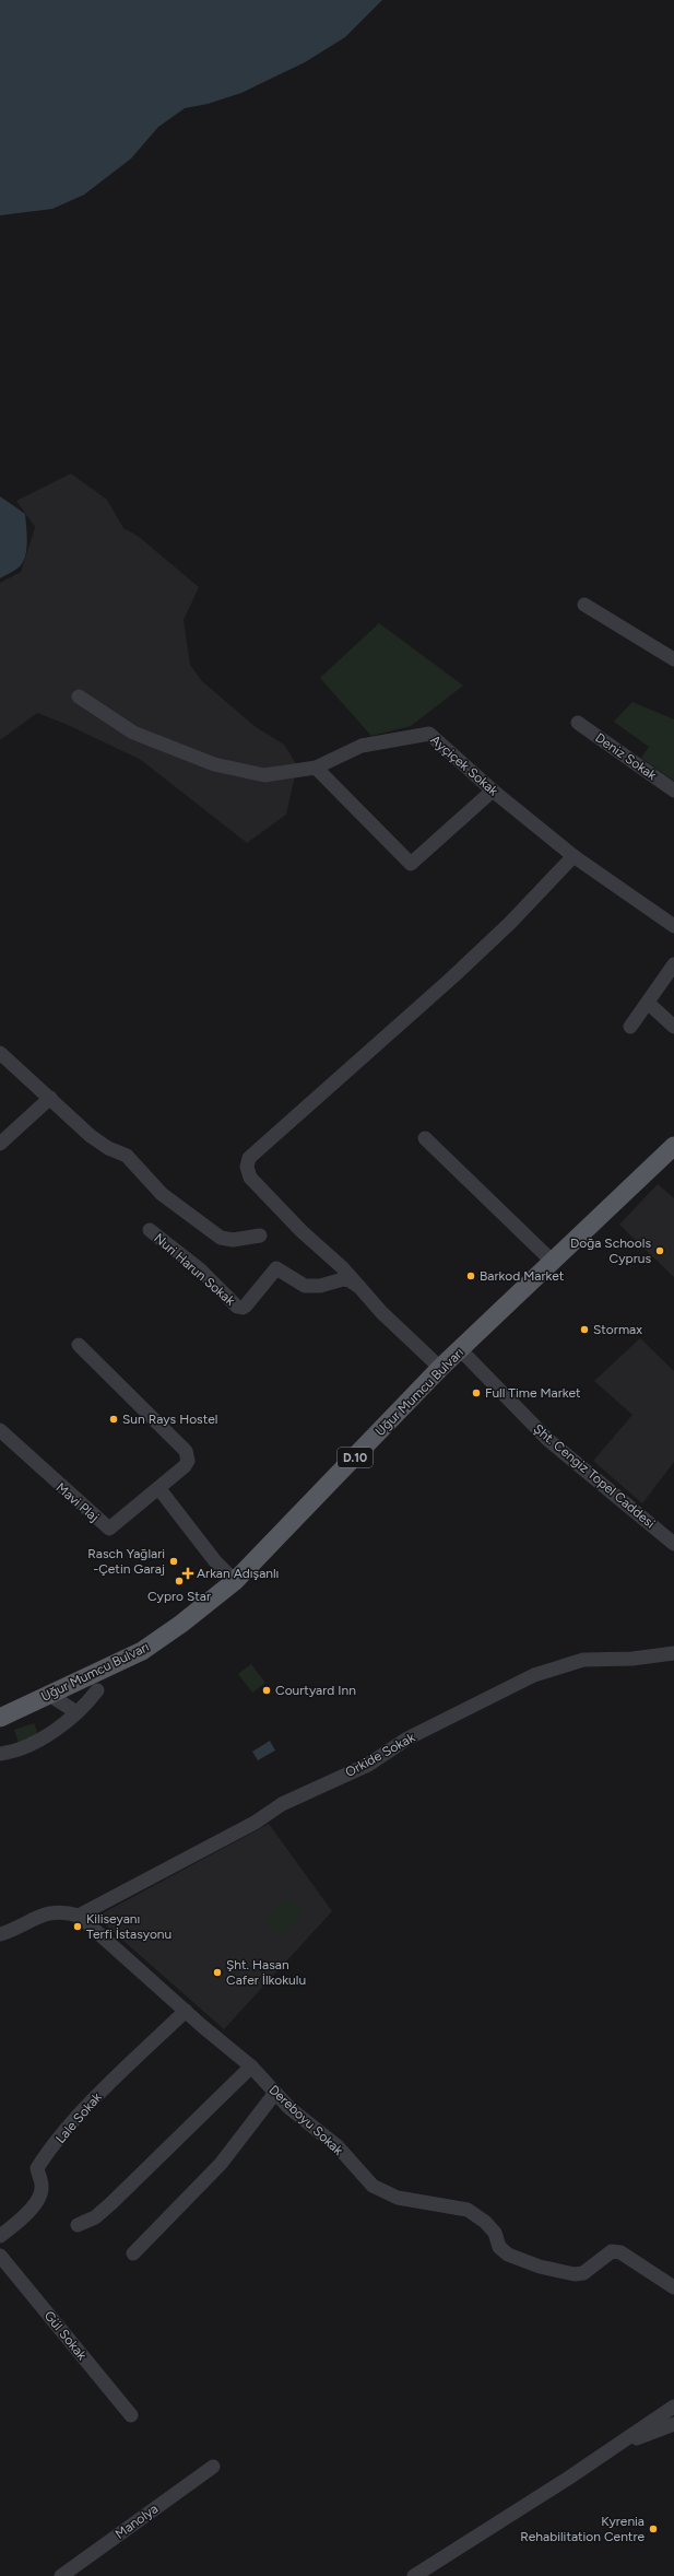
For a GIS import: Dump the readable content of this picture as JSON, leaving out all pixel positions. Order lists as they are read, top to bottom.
{
  "streets": {
    "main road": ["Uğur Mumcu Bulvarı", "D.10"],
    "street": [
      "Deniz Sokak",
      "Ayçiçek Sokak",
      "Nuri Harun Sokak",
      "Şht. Cengiz Topel Caddesi",
      "Mavi Plaj",
      "Orkide Sokak",
      "Lale Sokak",
      "Dereboyu Sokak",
      "Gül Sokak",
      "Manolya"
    ]
  },
  "crossings": [
    ["Nuri Harun Sokak", "Uğur Mumcu Bulvarı"],
    ["Uğur Mumcu Bulvarı", "Şht. Cengiz Topel Caddesi"],
    ["Orkide Sokak", "Dereboyu Sokak"],
    ["Lale Sokak", "Dereboyu Sokak"]
  ],
  "places": {
    "other": [
      "Doğa Schools Cyprus",
      "Barkod Market",
      "Stormax",
      "Full Time Market",
      "Sun Rays Hostel",
      "Rasch Yağlari -Çetin Garaj",
      "Cypro Star",
      "Courtyard Inn",
      "Kiliseyanı Terfi İstasyonu",
      "Şht. Hasan Cafer İlkokulu",
      "Kyrenia Rehabilitation Centre"
    ],
    "health": ["Arkan Adışanlı"]
  }
}
